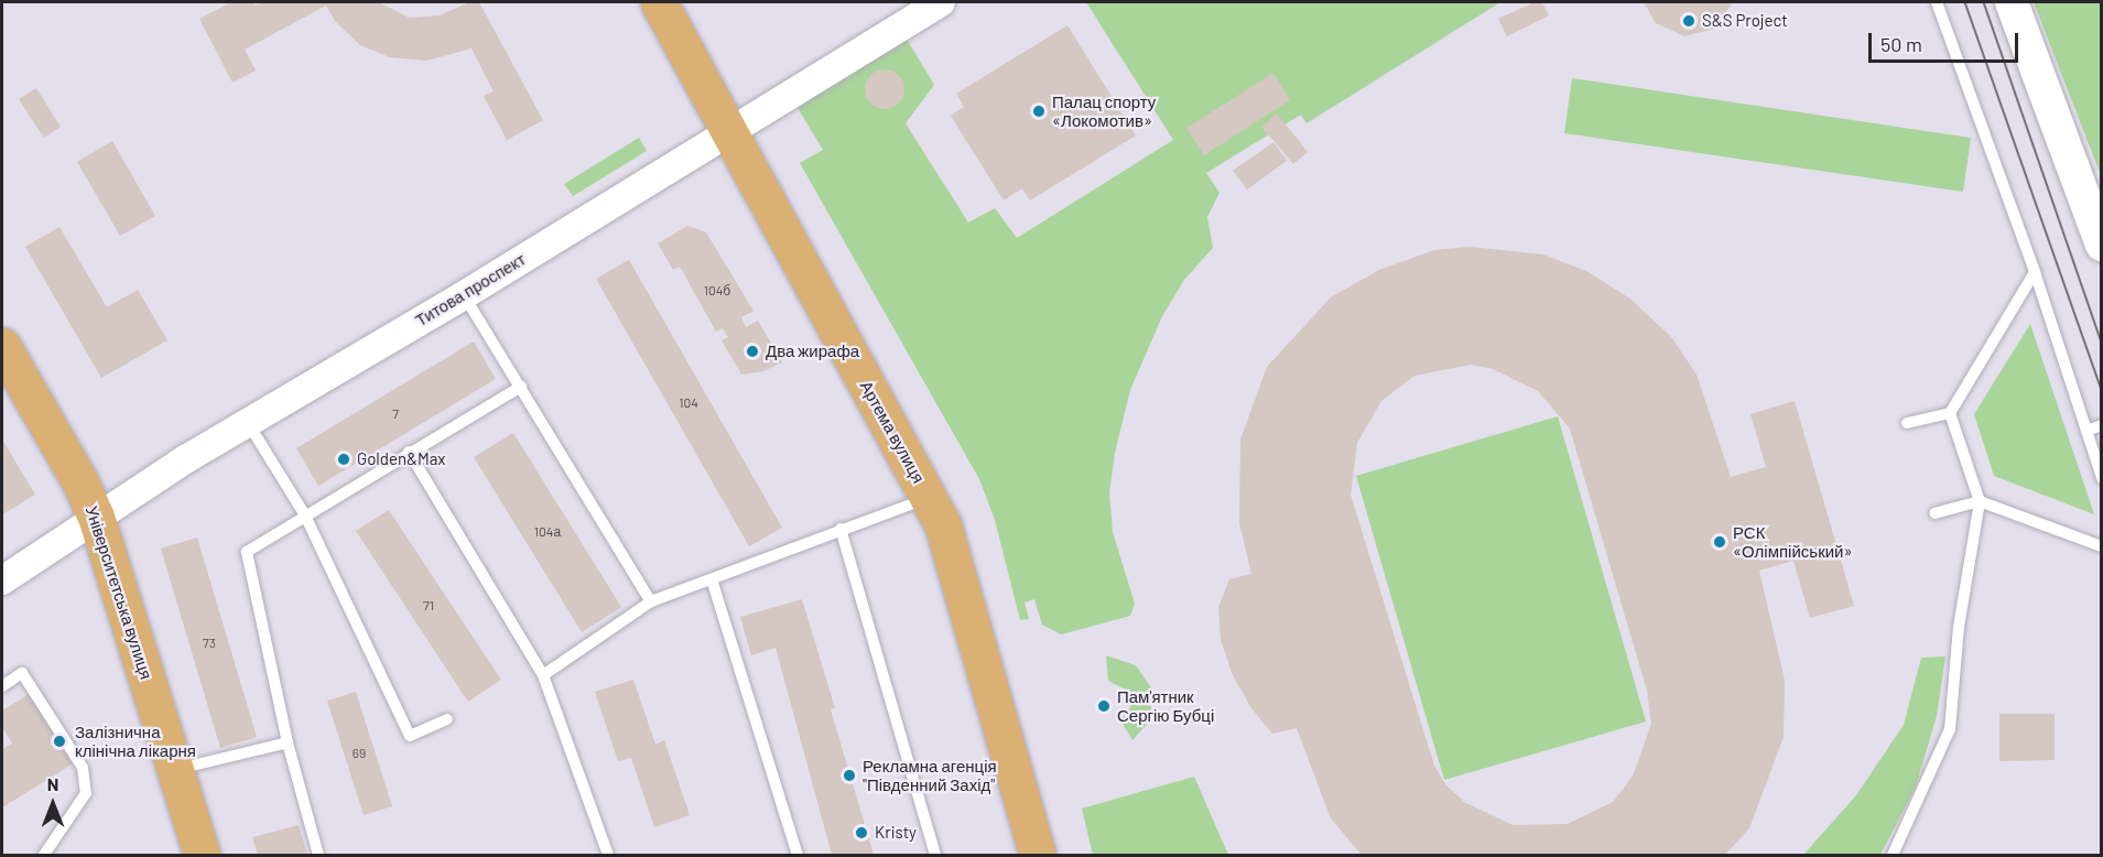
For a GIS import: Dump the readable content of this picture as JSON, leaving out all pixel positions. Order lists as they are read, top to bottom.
{
  "streets": {
    "main road": ["Артема вулиця", "Університетська вулиця"],
    "street": ["Титова проспект"]
  },
  "crossings": [
    ["Титова проспект", "Артема вулиця"],
    ["Титова проспект", "Університетська вулиця"]
  ],
  "places": [
    "S&S Project",
    "Палац спорту «Локомотив»",
    "Два жирафа",
    "Golden&Max",
    "РСК «Олімпійський»",
    "Пам'ятник Сергію Бубці",
    "Залізнична клінічна лікарня",
    "Рекламна агенція \"Південний Захід\"",
    "Kristy"
  ],
  "house_numbers": [
    "104б",
    "104",
    "7",
    "104а",
    "71",
    "73",
    "69"
  ],
  "scale_bar": "50 m",
  "north": "top"
}
